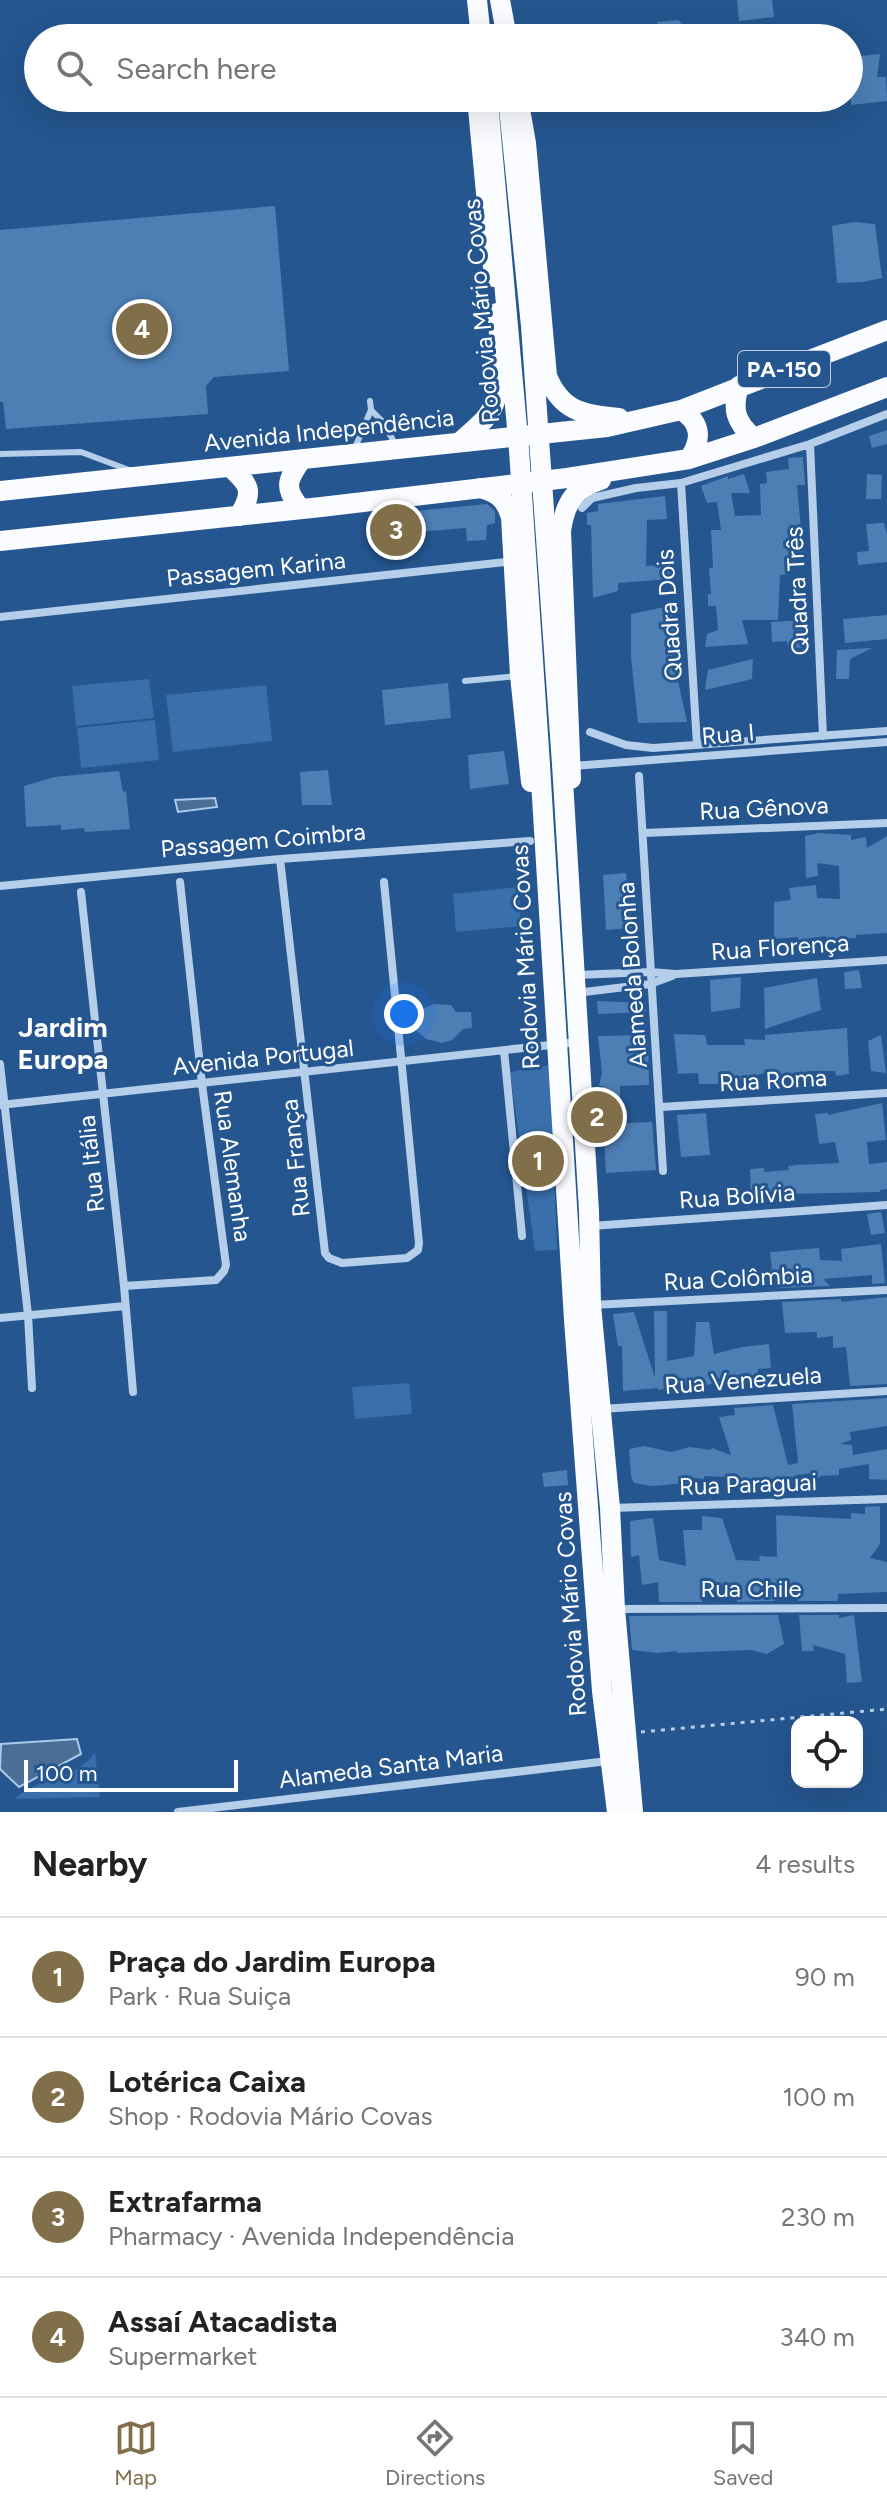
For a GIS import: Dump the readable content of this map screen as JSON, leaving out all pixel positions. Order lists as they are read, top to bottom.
{
  "streets": {
    "main road": ["Rodovia Mário Covas", "PA-150", "Avenida Independência"],
    "street": [
      "Passagem Karina",
      "Quadra Três",
      "Quadra Dois",
      "Rua I",
      "Rua Gênova",
      "Passagem Coimbra",
      "Rua Florença",
      "Alameda Bolonha",
      "Avenida Portugal",
      "Rua Roma",
      "Rua França",
      "Rua Itália",
      "Rua Alemanha",
      "Rua Bolívia",
      "Rua Colômbia",
      "Rua Venezuela",
      "Rua Paraguai",
      "Rua Chile",
      "Alameda Santa Maria"
    ]
  },
  "crossings": [
    ["Rodovia Mário Covas", "Rua I"],
    ["Rodovia Mário Covas", "Passagem Coimbra"],
    ["Rodovia Mário Covas", "Rua Florença"],
    ["Rodovia Mário Covas", "Avenida Portugal"],
    ["Rodovia Mário Covas", "Rua Bolívia"],
    ["Rodovia Mário Covas", "Rua Colômbia"],
    ["Rodovia Mário Covas", "Rua Venezuela"],
    ["Rodovia Mário Covas", "Rua Paraguai"],
    ["Rodovia Mário Covas", "Rua Chile"],
    ["Rodovia Mário Covas", "Alameda Santa Maria"],
    ["Rua Gênova", "Alameda Bolonha"],
    ["Passagem Coimbra", "Rua França"],
    ["Rua Florença", "Alameda Bolonha"],
    ["Alameda Bolonha", "Rua Roma"],
    ["Avenida Portugal", "Rua França"],
    ["Avenida Portugal", "Rua Itália"],
    ["Avenida Portugal", "Rua Alemanha"],
    ["Rua Itália", "Rua Alemanha"]
  ],
  "districts": ["Jardim Europa"],
  "scale_bar": "100 m",
  "page": {
    "search": "Search here",
    "pins": [
      "4",
      "3",
      "2",
      "1"
    ],
    "scale": "100 m",
    "heading": ["Nearby", "4 results"],
    "list": [
      {
        "mark": "1",
        "name": "Praça do Jardim Europa",
        "note": "Park · Rua Suiça",
        "value": "90 m"
      },
      {
        "mark": "2",
        "name": "Lotérica Caixa",
        "note": "Shop · Rodovia Mário Covas",
        "value": "100 m"
      },
      {
        "mark": "3",
        "name": "Extrafarma",
        "note": "Pharmacy · Avenida Independência",
        "value": "230 m"
      },
      {
        "mark": "4",
        "name": "Assaí Atacadista",
        "note": "Supermarket",
        "value": "340 m"
      }
    ],
    "nav": ["Map", "Directions", "Saved"]
  }
}
